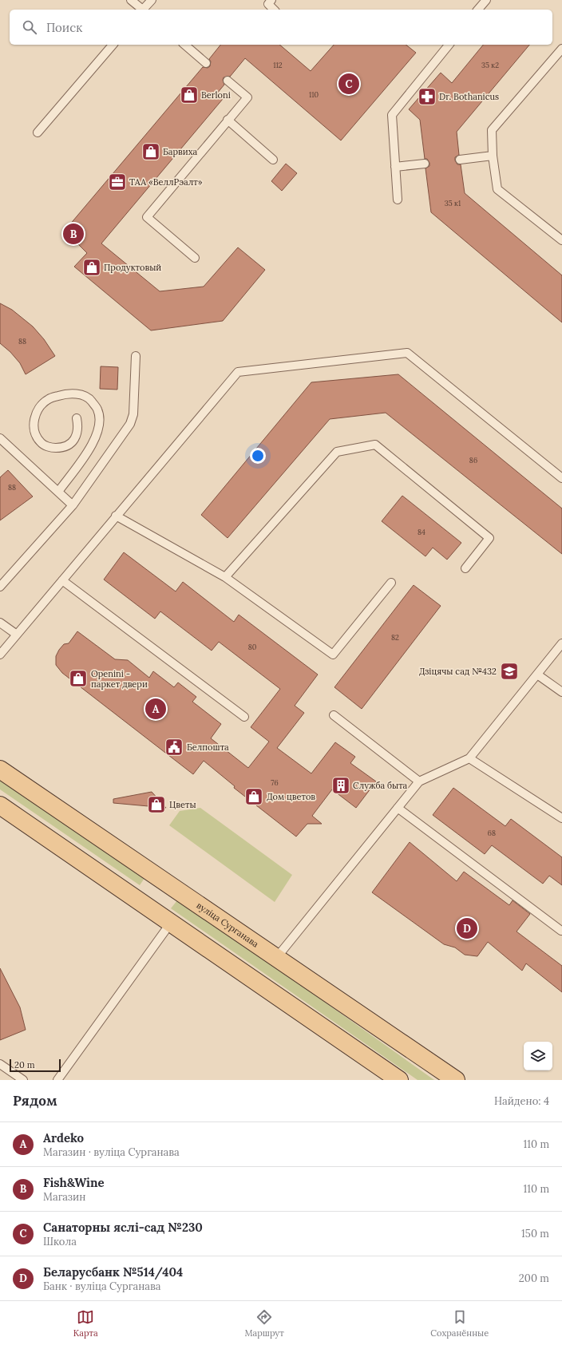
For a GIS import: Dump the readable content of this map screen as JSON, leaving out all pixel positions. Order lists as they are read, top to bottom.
{
  "streets": {
    "main road": ["вуліца Сурганава"]
  },
  "places": {
    "shop": [
      "Berloni",
      "Барвиха",
      "Продуктовый",
      "Openini - паркет двери",
      "Дом цветов",
      "Цветы"
    ],
    "pharmacy": ["Dr. Bothanicus"],
    "office": ["ТАА «ВеллРэалт»"],
    "school or university": ["Дзіцячы сад №432"],
    "public building": ["Белпошта"],
    "building": ["Служба быта"]
  },
  "house_numbers": [
    "112",
    "35 к2",
    "110",
    "35 к1",
    "88",
    "86",
    "88",
    "84",
    "82",
    "80",
    "76",
    "68"
  ],
  "scale_bar": "20 m",
  "page": {
    "search": "Поиск",
    "pins": [
      "C",
      "B",
      "A",
      "D"
    ],
    "scale": "20 m",
    "heading": ["Рядом", "Найдено: 4"],
    "list": [
      {
        "mark": "A",
        "name": "Ardeko",
        "note": "Магазин · вуліца Сурганава",
        "value": "110 m"
      },
      {
        "mark": "B",
        "name": "Fish&Wine",
        "note": "Магазин",
        "value": "110 m"
      },
      {
        "mark": "C",
        "name": "Санаторны яслі-сад №230",
        "note": "Школа",
        "value": "150 m"
      },
      {
        "mark": "D",
        "name": "Беларусбанк №514/404",
        "note": "Банк · вуліца Сурганава",
        "value": "200 m"
      }
    ],
    "nav": ["Карта", "Маршрут", "Сохранённые"]
  }
}
